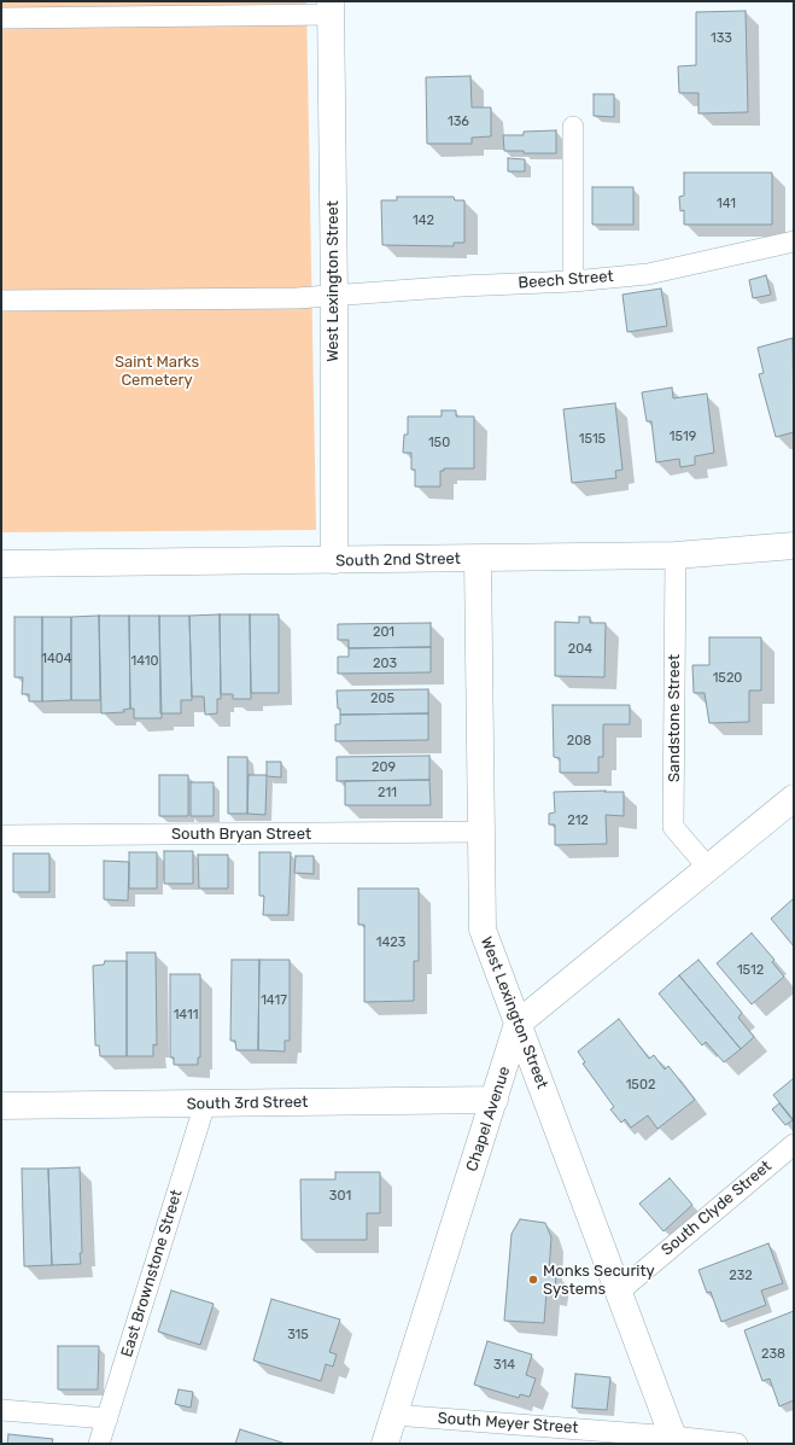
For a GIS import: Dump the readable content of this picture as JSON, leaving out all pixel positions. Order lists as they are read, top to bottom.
{
  "streets": {
    "street": [
      "West Lexington Street",
      "South 2nd Street",
      "South 3rd Street",
      "Chapel Avenue"
    ],
    "lane": [
      "Beech Street",
      "Sandstone Street",
      "South Bryan Street",
      "South Clyde Street",
      "East Brownstone Street",
      "South Meyer Street"
    ]
  },
  "crossings": [
    ["Beech Street", "West Lexington Street"],
    ["West Lexington Street", "South 2nd Street"],
    ["West Lexington Street", "South Bryan Street"],
    ["West Lexington Street", "Chapel Avenue"],
    ["West Lexington Street", "South Clyde Street"],
    ["West Lexington Street", "South Meyer Street"],
    ["South 2nd Street", "Sandstone Street"],
    ["South 3rd Street", "Chapel Avenue"],
    ["South 3rd Street", "East Brownstone Street"],
    ["Chapel Avenue", "South Meyer Street"]
  ],
  "parks": ["Saint Marks Cemetery"],
  "places": ["Monks Security Systems"],
  "house_numbers": [
    "133",
    "136",
    "141",
    "142",
    "1519",
    "1515",
    "150",
    "201",
    "204",
    "1404",
    "1410",
    "203",
    "1520",
    "205",
    "208",
    "209",
    "211",
    "212",
    "1423",
    "1512",
    "1417",
    "1411",
    "1502",
    "301",
    "232",
    "315",
    "238",
    "314"
  ]
}
